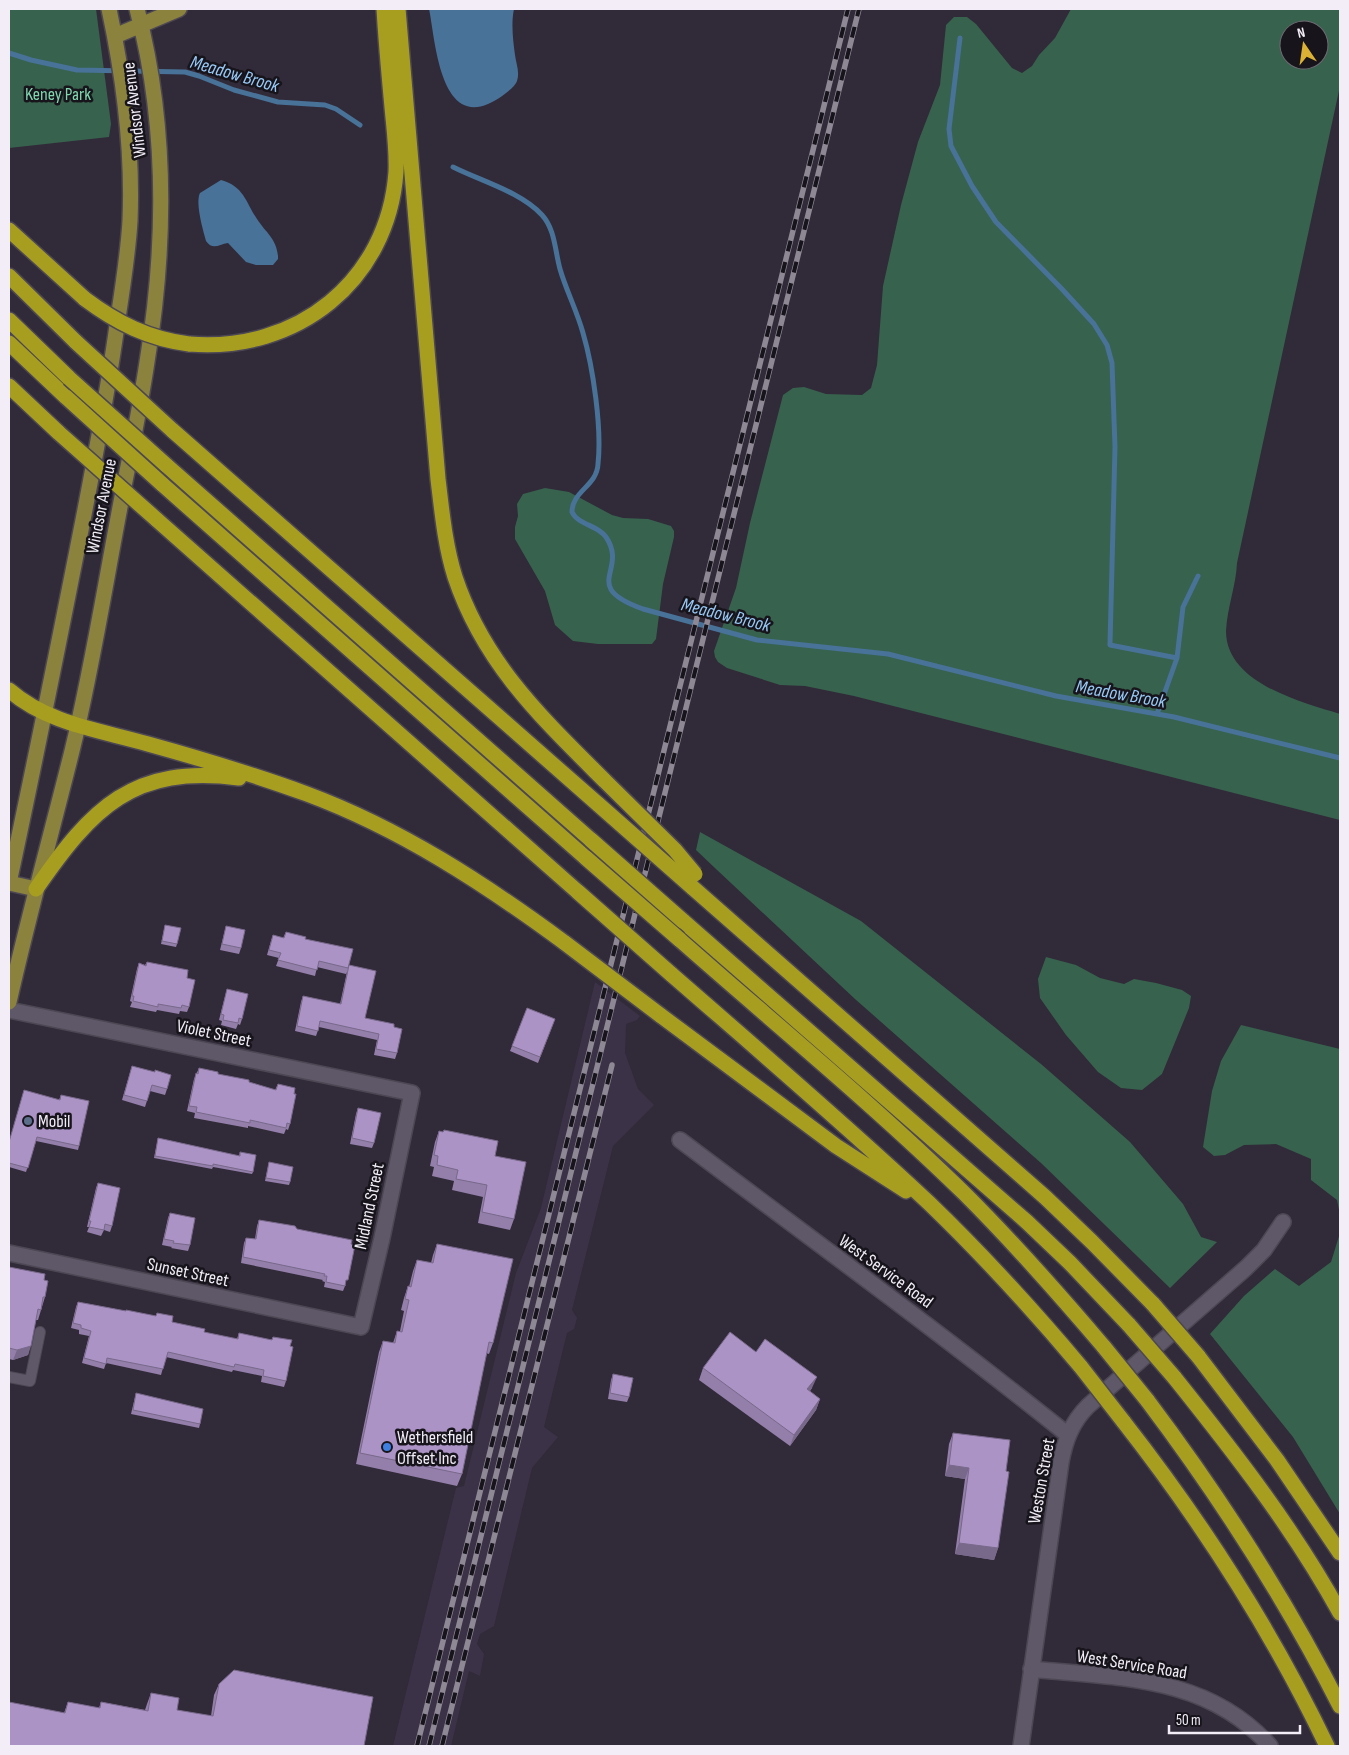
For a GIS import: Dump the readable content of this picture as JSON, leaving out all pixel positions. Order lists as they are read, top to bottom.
{
  "streets": {
    "main road": ["Windsor Avenue"],
    "street": [
      "Violet Street",
      "Midland Street",
      "West Service Road",
      "Sunset Street",
      "Weston Street"
    ]
  },
  "crossings": [
    ["Violet Street", "Midland Street"],
    ["Midland Street", "Sunset Street"],
    ["West Service Road", "Weston Street"]
  ],
  "water": ["Meadow Brook"],
  "parks": ["Keney Park"],
  "places": ["Mobil", "Wethersfield Offset Inc"],
  "scale_bar": "50 m",
  "north": "top"
}
